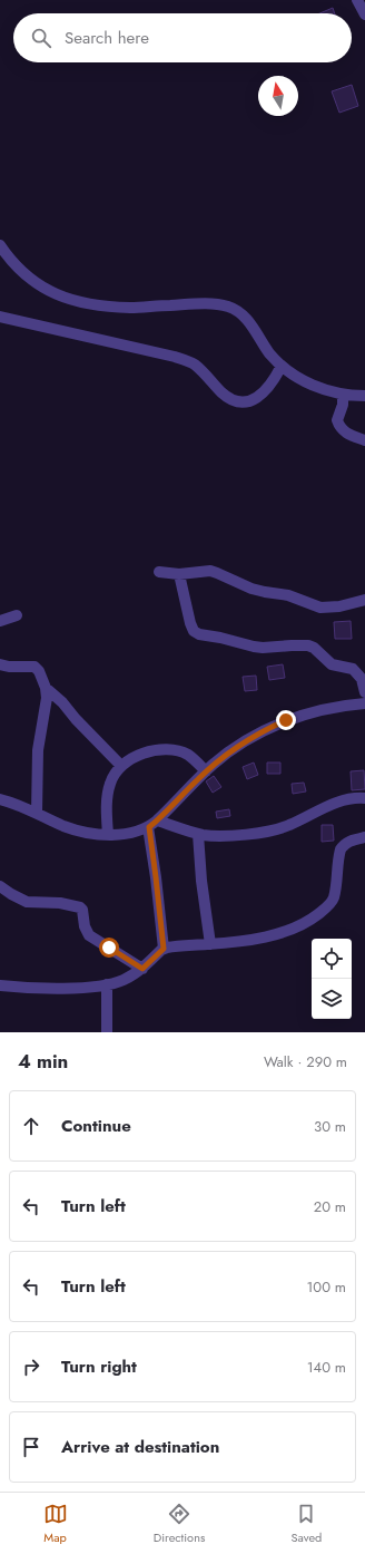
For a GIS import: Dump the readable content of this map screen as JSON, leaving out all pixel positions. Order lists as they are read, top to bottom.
{
  "north": "top",
  "page": {
    "search": "Search here",
    "heading": ["4 min", "Walk · 290 m"],
    "list": [
      ["Continue", "30 m"],
      ["Turn left", "20 m"],
      ["Turn left", "100 m"],
      ["Turn right", "140 m"],
      "Arrive at destination"
    ],
    "nav": ["Map", "Directions", "Saved"]
  }
}
